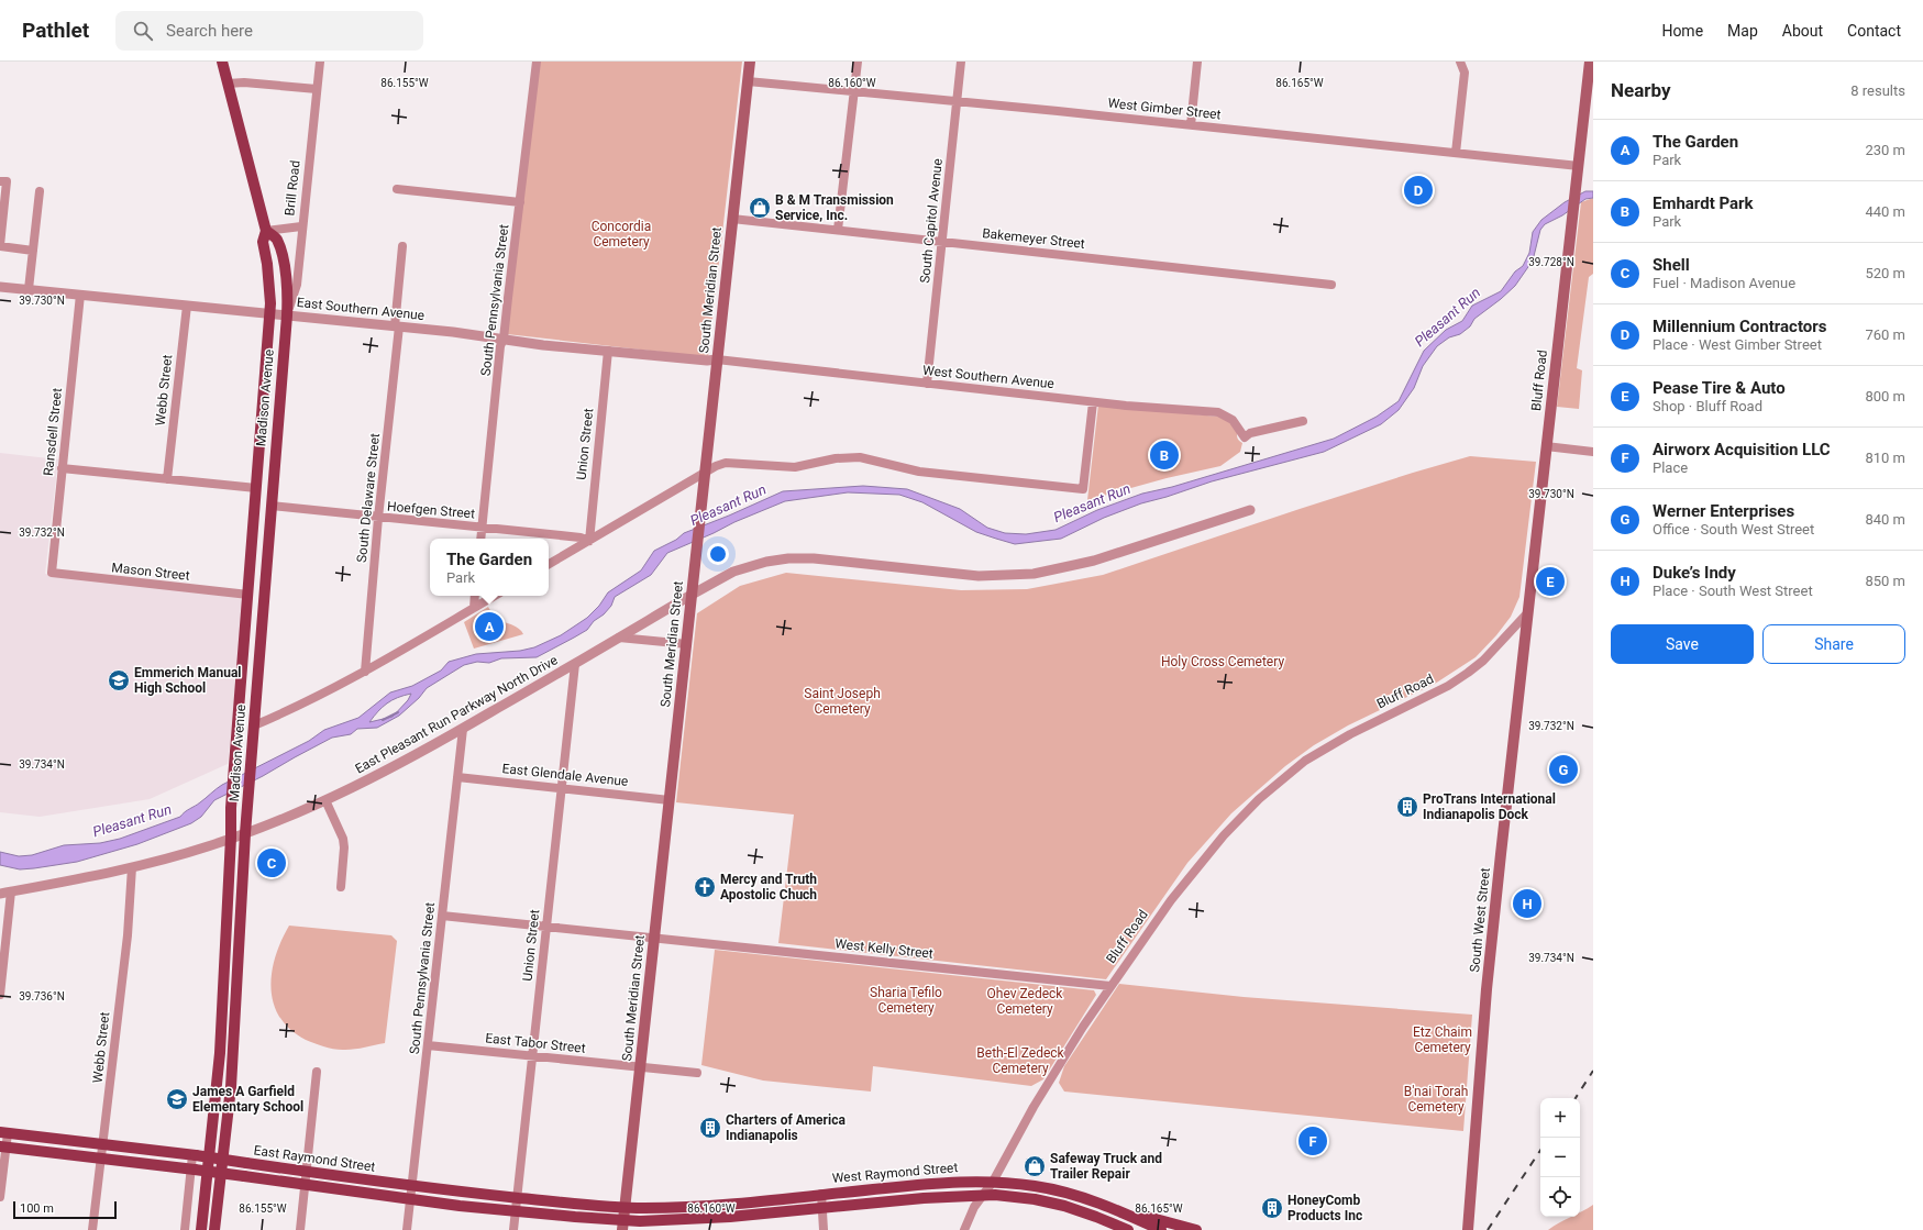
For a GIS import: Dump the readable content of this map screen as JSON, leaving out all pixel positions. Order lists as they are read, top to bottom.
{
  "streets": {
    "main road": [
      "South Meridian Street",
      "Bluff Road",
      "Madison Avenue",
      "South West Street",
      "East Raymond Street",
      "West Raymond Street"
    ],
    "street": [
      "West Gimber Street",
      "Brill Road",
      "South Capitol Avenue",
      "Bakemeyer Street",
      "South Pennsylvania Street",
      "East Southern Avenue",
      "West Southern Avenue",
      "Webb Street",
      "Ransdell Street",
      "Union Street",
      "South Delaware Street",
      "Hoefgen Street",
      "Mason Street",
      "East Pleasant Run Parkway North Drive",
      "East Glendale Avenue",
      "West Kelly Street",
      "East Tabor Street"
    ]
  },
  "crossings": [
    ["West Gimber Street", "South Capitol Avenue"],
    ["West Gimber Street", "South Meridian Street"],
    ["West Gimber Street", "Bluff Road"],
    ["Brill Road", "East Southern Avenue"],
    ["Brill Road", "Madison Avenue"],
    ["South Capitol Avenue", "Bakemeyer Street"],
    ["South Capitol Avenue", "West Southern Avenue"],
    ["Bakemeyer Street", "South Meridian Street"],
    ["South Meridian Street", "East Southern Avenue"],
    ["South Meridian Street", "West Southern Avenue"],
    ["South Meridian Street", "East Pleasant Run Parkway North Drive"],
    ["South Meridian Street", "East Glendale Avenue"],
    ["South Meridian Street", "West Kelly Street"],
    ["South Meridian Street", "East Tabor Street"],
    ["South Meridian Street", "East Raymond Street"],
    ["South Meridian Street", "West Raymond Street"],
    ["South Pennsylvania Street", "East Southern Avenue"],
    ["South Pennsylvania Street", "Hoefgen Street"],
    ["South Pennsylvania Street", "East Pleasant Run Parkway North Drive"],
    ["South Pennsylvania Street", "East Glendale Avenue"],
    ["South Pennsylvania Street", "West Kelly Street"],
    ["South Pennsylvania Street", "East Tabor Street"],
    ["South Pennsylvania Street", "East Raymond Street"],
    ["East Southern Avenue", "West Southern Avenue"],
    ["East Southern Avenue", "Webb Street"],
    ["East Southern Avenue", "Madison Avenue"],
    ["East Southern Avenue", "Ransdell Street"],
    ["East Southern Avenue", "Union Street"],
    ["East Southern Avenue", "South Delaware Street"],
    ["Bluff Road", "South West Street"],
    ["Bluff Road", "West Kelly Street"],
    ["Bluff Road", "West Raymond Street"],
    ["Webb Street", "East Pleasant Run Parkway North Drive"],
    ["Webb Street", "East Raymond Street"],
    ["Madison Avenue", "Hoefgen Street"],
    ["Madison Avenue", "Mason Street"],
    ["Madison Avenue", "East Pleasant Run Parkway North Drive"],
    ["Ransdell Street", "Mason Street"],
    ["Union Street", "Hoefgen Street"],
    ["Union Street", "East Pleasant Run Parkway North Drive"],
    ["Union Street", "East Glendale Avenue"],
    ["Union Street", "West Kelly Street"],
    ["Union Street", "East Tabor Street"],
    ["Union Street", "East Raymond Street"],
    ["South Delaware Street", "Hoefgen Street"],
    ["East Raymond Street", "West Raymond Street"]
  ],
  "water": ["Pleasant Run"],
  "parks": [
    "Concordia Cemetery",
    "Holy Cross Cemetery",
    "Saint Joseph Cemetery",
    "Sharia Tefilo Cemetery",
    "Ohev Zedeck Cemetery",
    "Etz Chaim Cemetery",
    "Beth-El Zedeck Cemetery",
    "B'nai Torah Cemetery"
  ],
  "places": {
    "shop": ["B & M Transmission Service, Inc.", "Safeway Truck and Trailer Repair"],
    "school or university": ["Emmerich Manual High School", "James A Garfield Elementary School"],
    "building": ["ProTrans International Indianapolis Dock", "Charters of America Indianapolis", "HoneyComb Products Inc"],
    "church": ["Mercy and Truth Apostolic Chuch"]
  },
  "scale_bar": "100 m",
  "page": {
    "header": "Pathlet",
    "search": "Search here",
    "nav": [
      "Home",
      "Map",
      "About",
      "Contact"
    ],
    "heading": ["Nearby", "8 results"],
    "list": [
      {
        "mark": "A",
        "name": "The Garden",
        "note": "Park",
        "value": "230 m"
      },
      {
        "mark": "B",
        "name": "Emhardt Park",
        "note": "Park",
        "value": "440 m"
      },
      {
        "mark": "C",
        "name": "Shell",
        "note": "Fuel · Madison Avenue",
        "value": "520 m"
      },
      {
        "mark": "D",
        "name": "Millennium Contractors",
        "note": "Place · West Gimber Street",
        "value": "760 m"
      },
      {
        "mark": "E",
        "name": "Pease Tire & Auto",
        "note": "Shop · Bluff Road",
        "value": "800 m"
      },
      {
        "mark": "F",
        "name": "Airworx Acquisition LLC",
        "note": "Place",
        "value": "810 m"
      },
      {
        "mark": "G",
        "name": "Werner Enterprises",
        "note": "Office · South West Street",
        "value": "840 m"
      },
      {
        "mark": "H",
        "name": "Duke’s Indy",
        "note": "Place · South West Street",
        "value": "850 m"
      }
    ],
    "pins": [
      "D",
      "B",
      "E",
      "A",
      "G",
      "C",
      "H",
      "F"
    ],
    "popup": ["The Garden", "Park"],
    "buttons": ["Save", "Share"],
    "map_buttons": ["+", "−"],
    "scale": "100 m"
  },
  "coordinates": [
    "86.155°W",
    "86.160°W",
    "86.165°W",
    "39.728°N",
    "39.730°N",
    "39.732°N",
    "39.734°N",
    "39.736°N"
  ]
}
